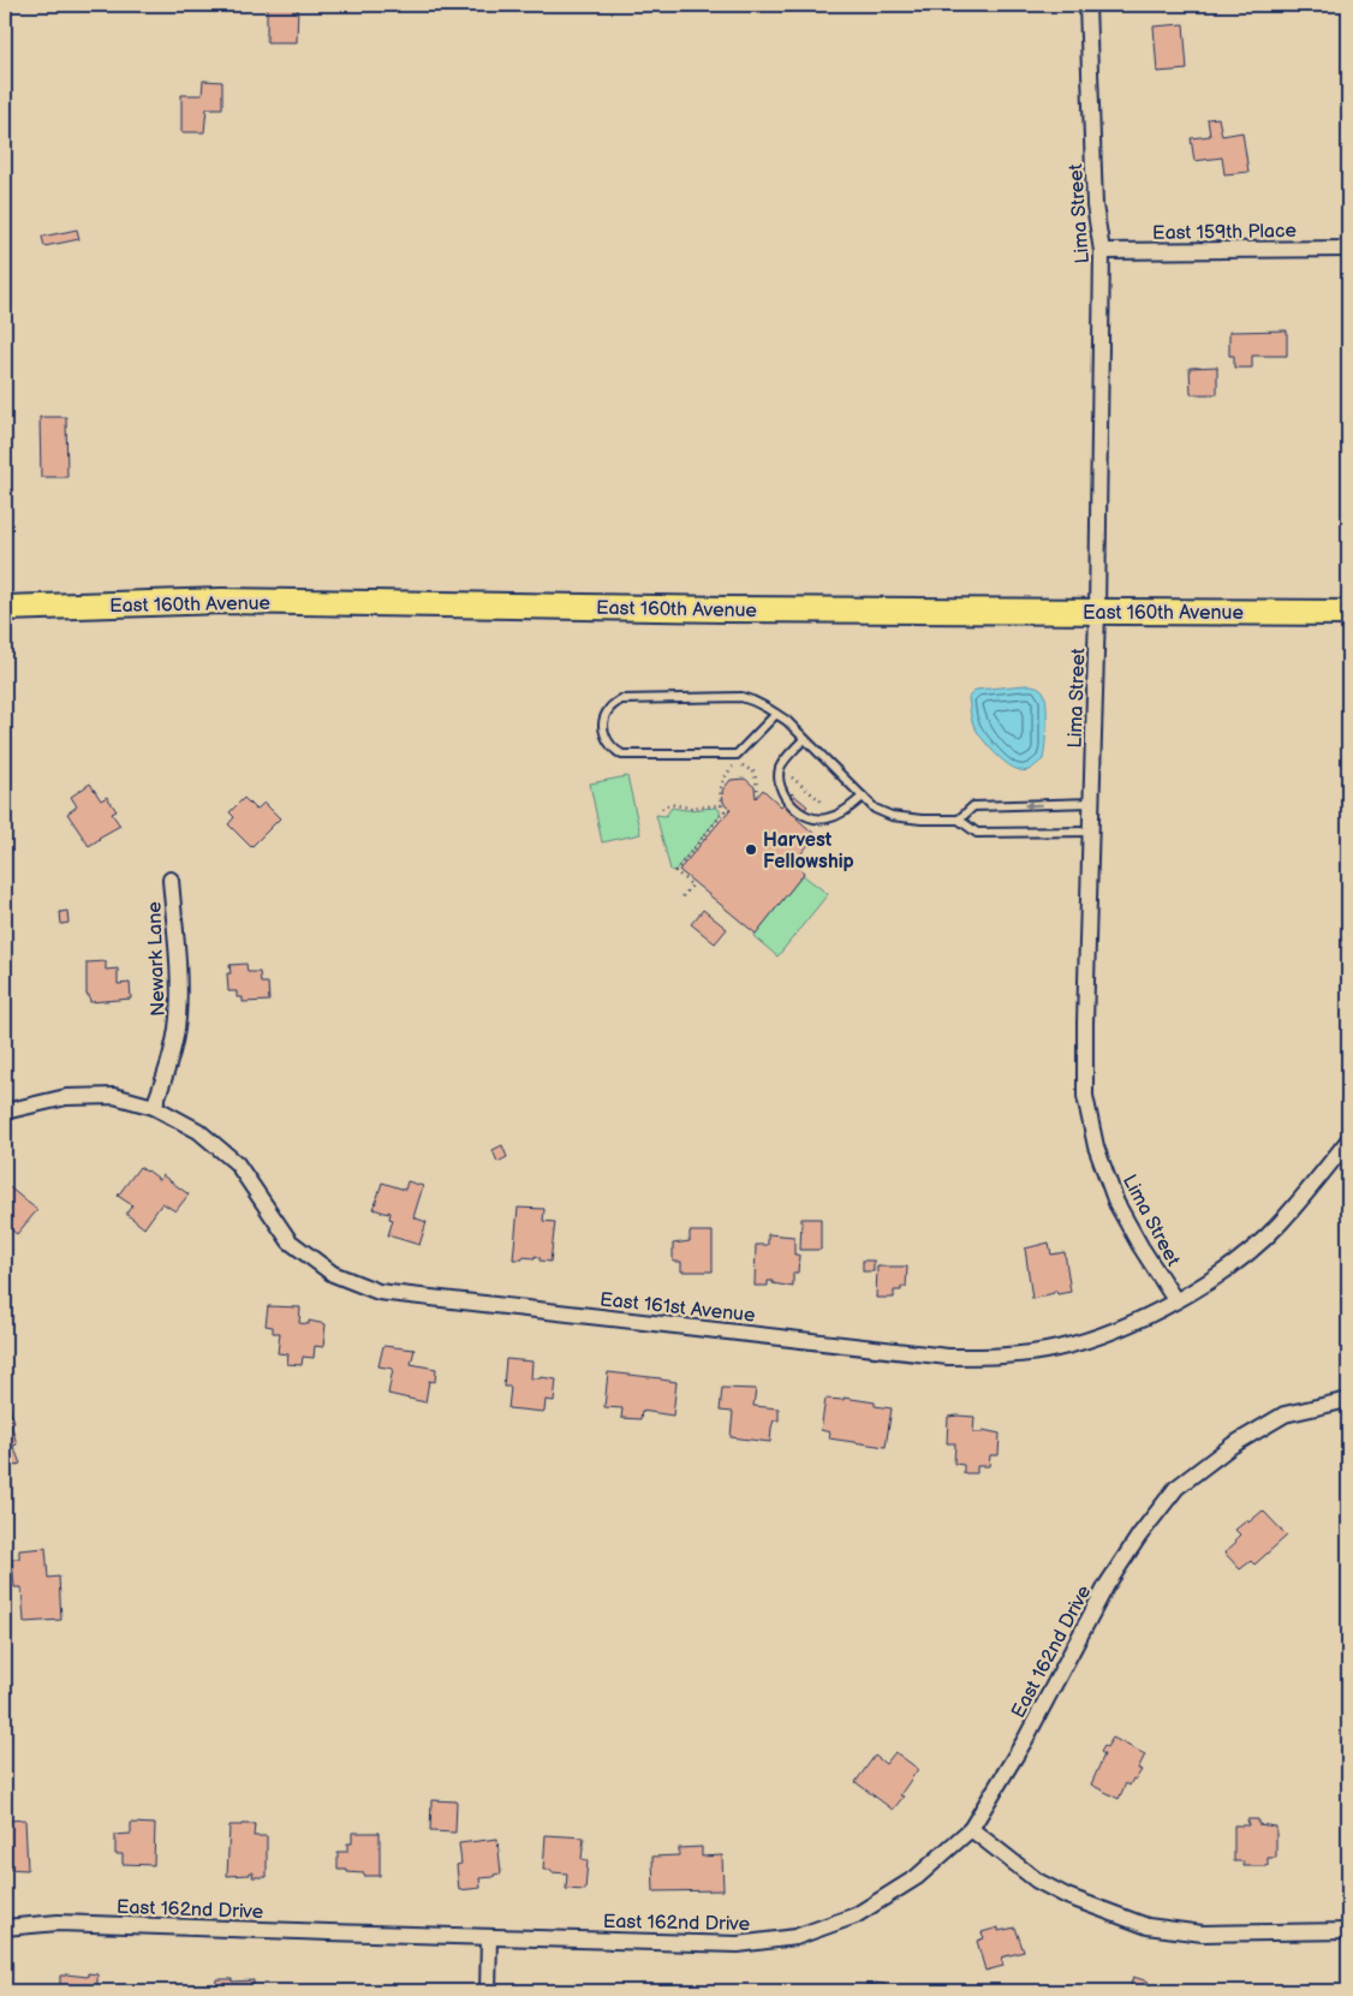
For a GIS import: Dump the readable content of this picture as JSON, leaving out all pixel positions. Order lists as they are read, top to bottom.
{
  "streets": {
    "main road": ["East 160th Avenue"],
    "street": [
      "Lima Street",
      "East 159th Place",
      "Newark Lane",
      "East 161st Avenue",
      "East 162nd Drive"
    ]
  },
  "crossings": [
    ["Lima Street", "East 159th Place"],
    ["Lima Street", "East 160th Avenue"],
    ["Lima Street", "East 161st Avenue"],
    ["Newark Lane", "East 161st Avenue"]
  ],
  "places": ["Harvest Fellowship"]
}
